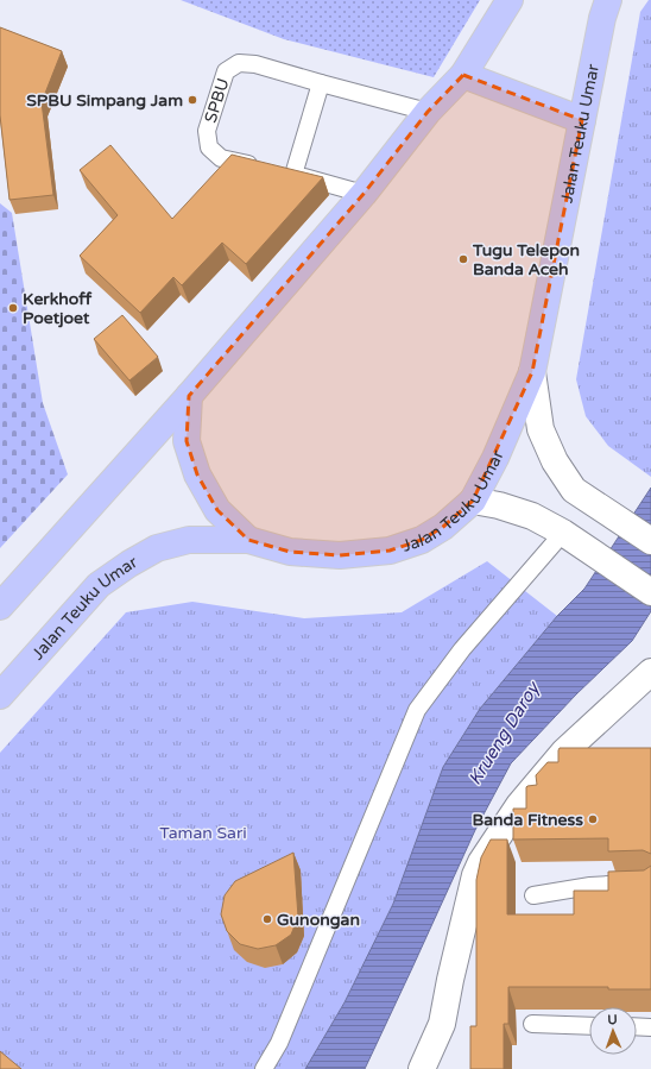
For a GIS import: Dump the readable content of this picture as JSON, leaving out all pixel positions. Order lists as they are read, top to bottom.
{
  "streets": {
    "highway": ["Jalan Teuku Umar"],
    "lane": ["SPBU"]
  },
  "water": ["Krueng Daroy"],
  "parks": ["Taman Sari"],
  "places": [
    "SPBU Simpang Jam",
    "Tugu Telepon Banda Aceh",
    "Kerkhoff Poetjoet",
    "Banda Fitness",
    "Gunongan"
  ],
  "north": "top"
}
